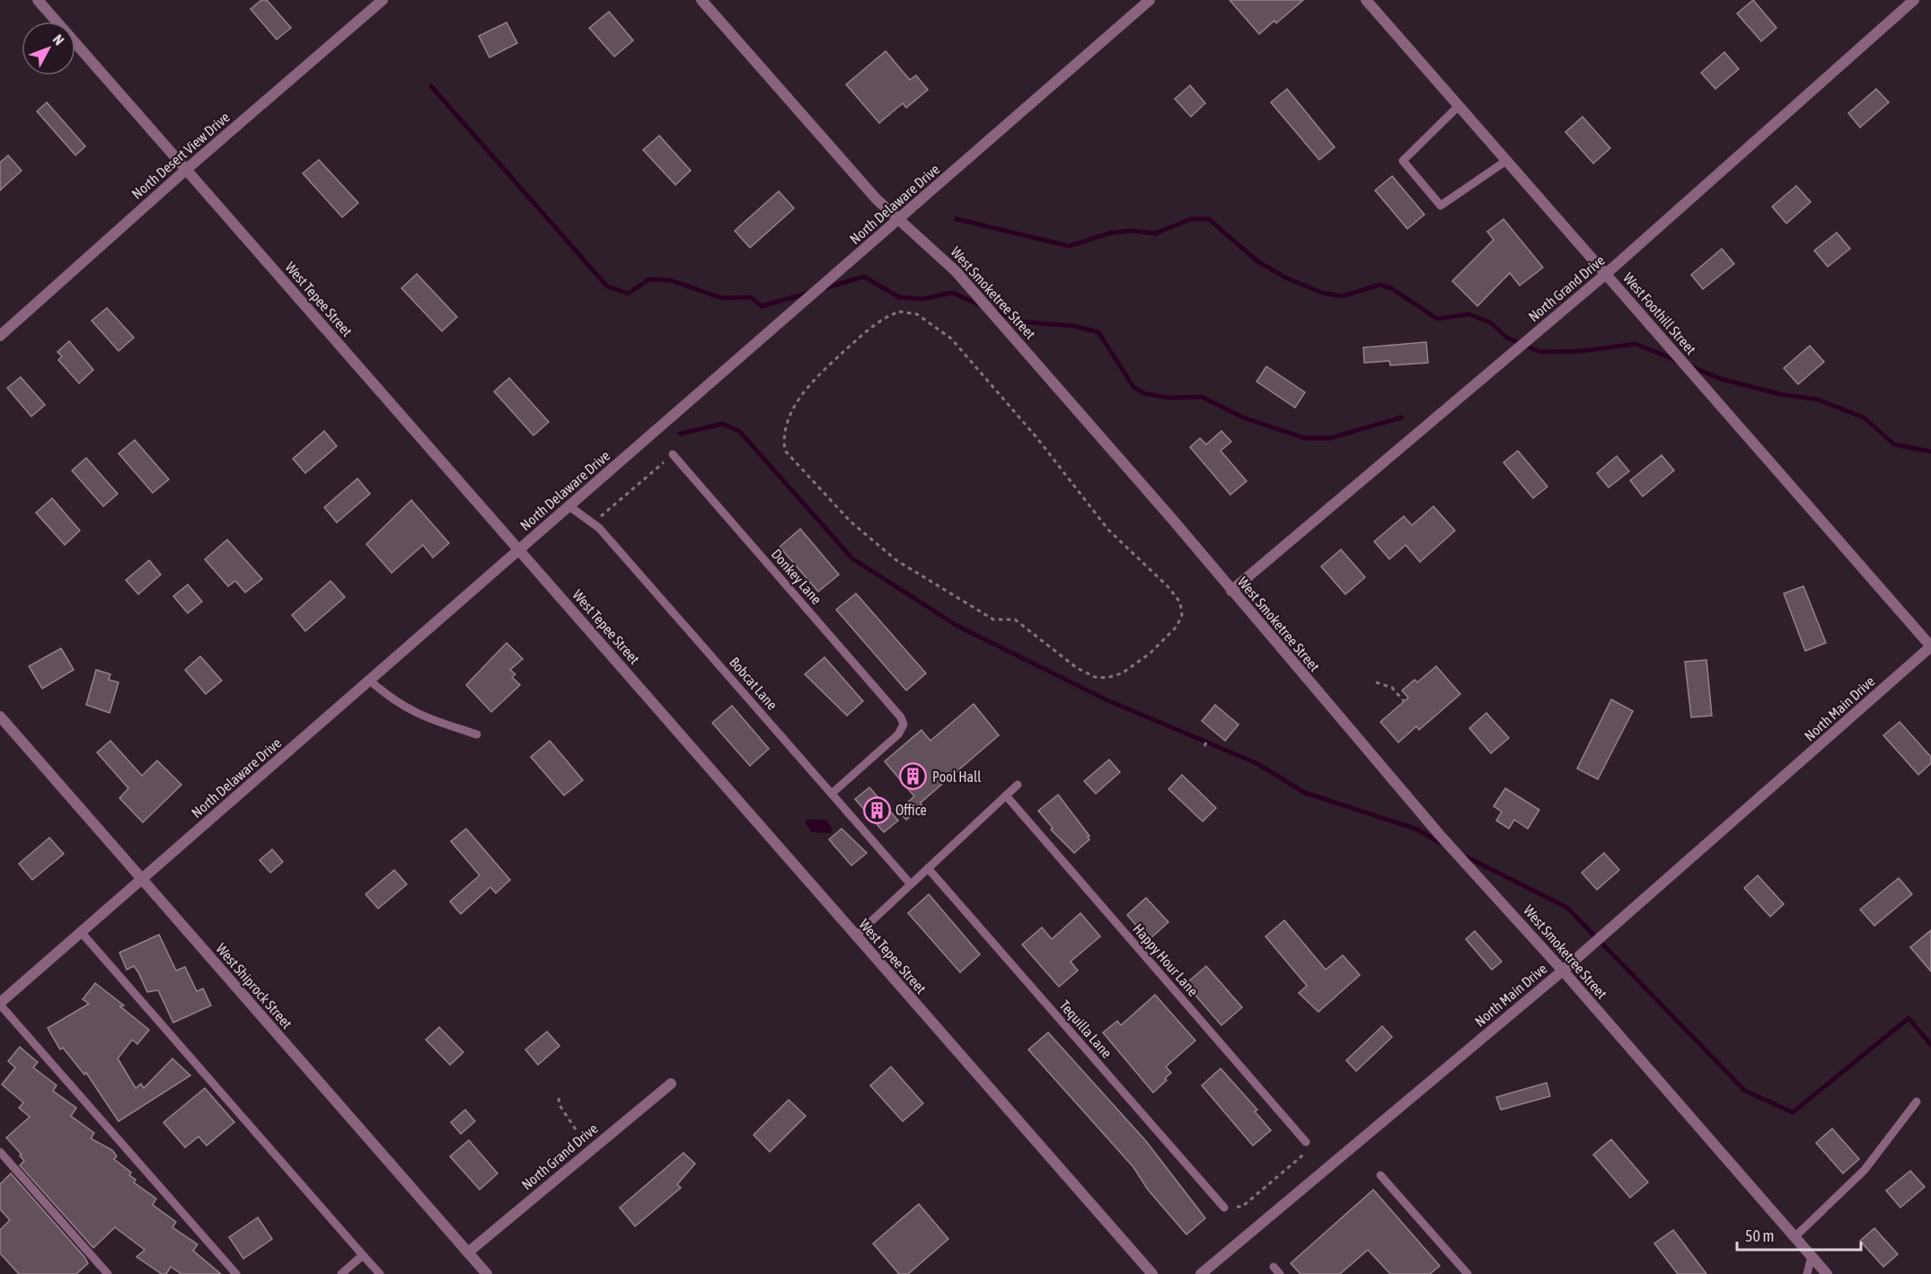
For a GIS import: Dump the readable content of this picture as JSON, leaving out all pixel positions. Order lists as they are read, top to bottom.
{
  "streets": {
    "street": [
      "North Desert View Drive",
      "North Delaware Drive",
      "North Grand Drive",
      "West Smoketree Street",
      "West Tepee Street",
      "West Foothill Street",
      "North Main Drive",
      "West Shiprock Street"
    ],
    "lane": [
      "Donkey Lane",
      "Bobcat Lane",
      "Happy Hour Lane",
      "Tequilla Lane"
    ]
  },
  "crossings": [
    ["North Desert View Drive", "West Tepee Street"],
    ["North Delaware Drive", "West Smoketree Street"],
    ["North Delaware Drive", "West Tepee Street"],
    ["North Delaware Drive", "Bobcat Lane"],
    ["North Delaware Drive", "West Shiprock Street"],
    ["North Grand Drive", "West Smoketree Street"],
    ["North Grand Drive", "West Foothill Street"],
    ["North Grand Drive", "West Shiprock Street"],
    ["West Smoketree Street", "North Main Drive"],
    ["West Foothill Street", "North Main Drive"],
    ["Donkey Lane", "Bobcat Lane"]
  ],
  "places": {
    "building": ["Pool Hall", "Office"]
  },
  "scale_bar": "50 m",
  "north": "top right"
}
